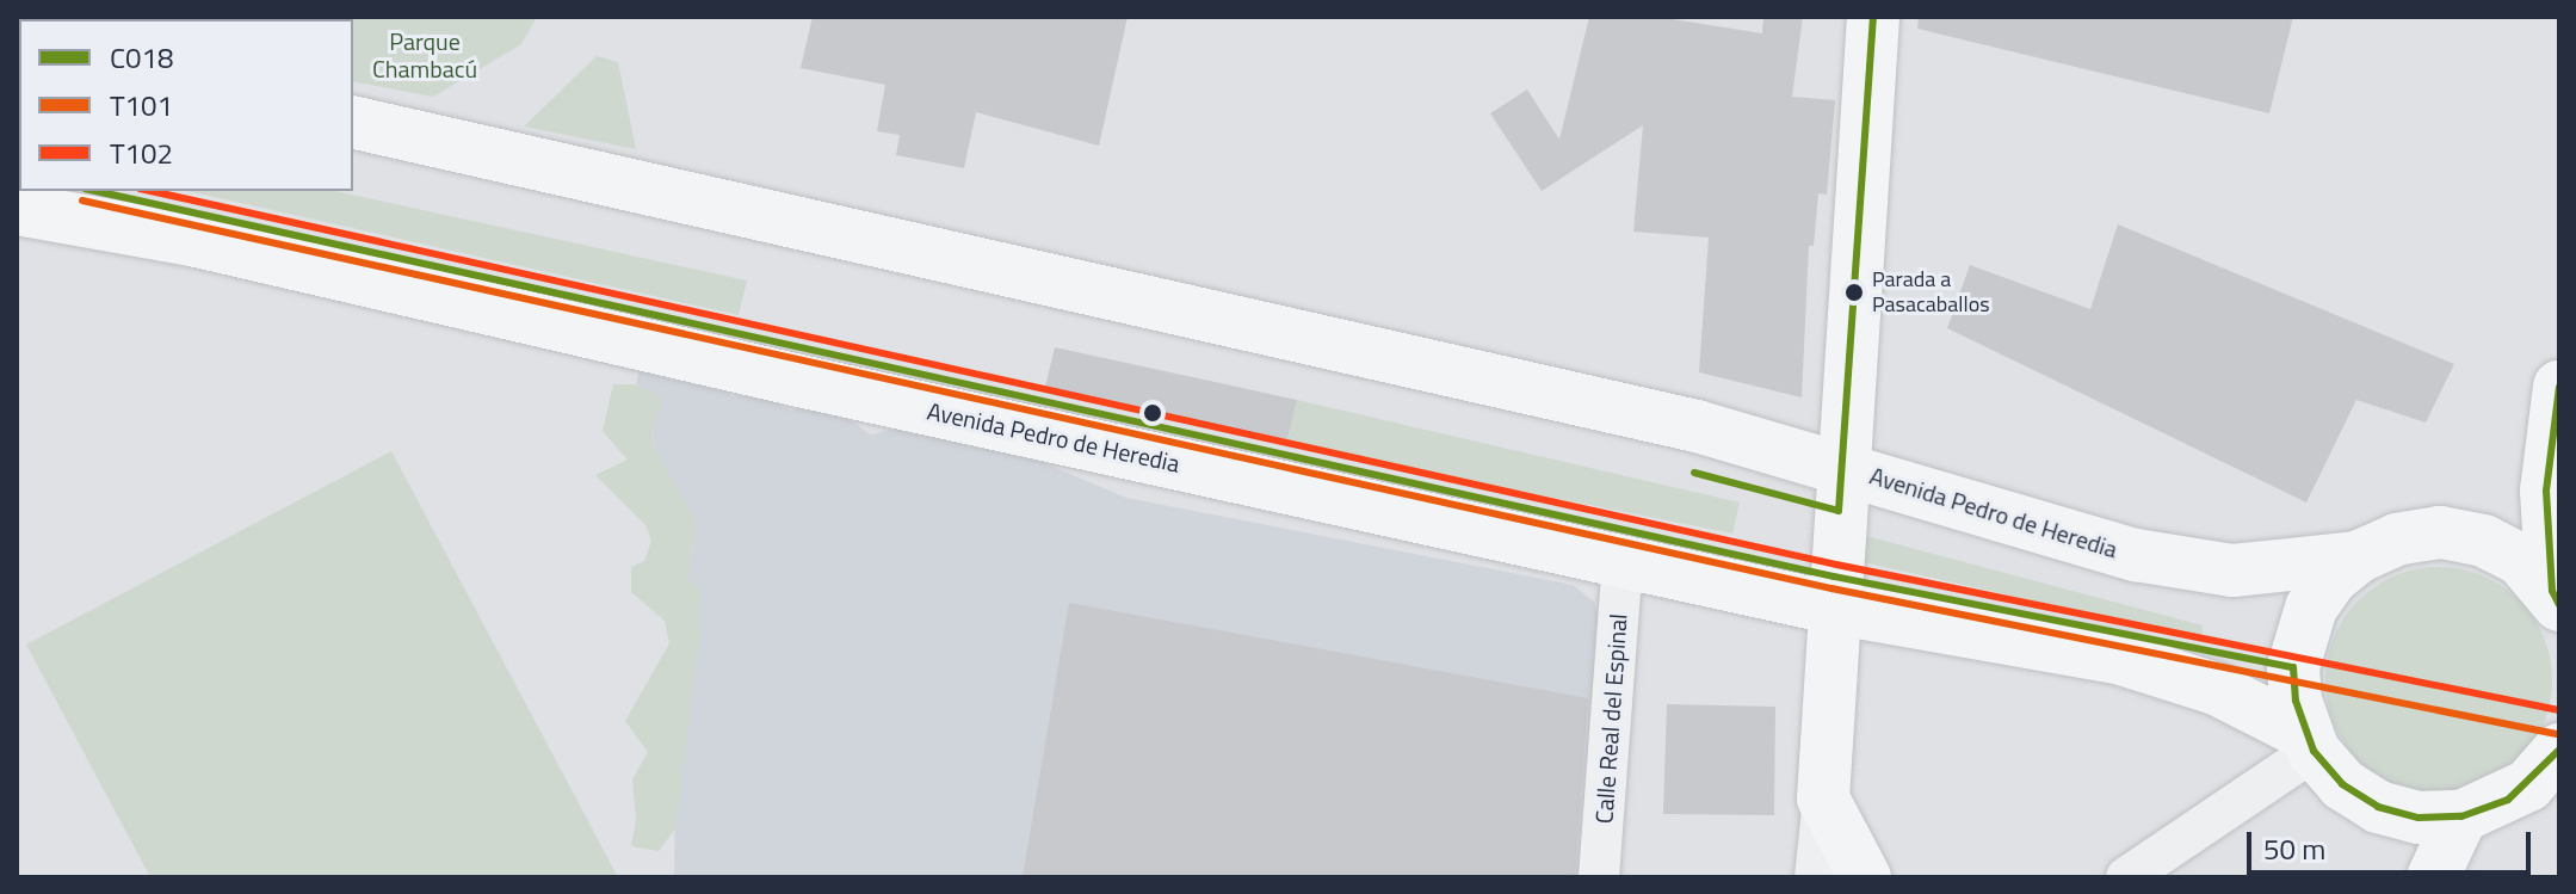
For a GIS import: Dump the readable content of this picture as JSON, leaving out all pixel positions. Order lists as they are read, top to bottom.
{
  "streets": {
    "main road": ["Avenida Pedro de Heredia"],
    "street": ["Calle Real del Espinal"]
  },
  "crossings": [
    ["Avenida Pedro de Heredia", "Calle Real del Espinal"]
  ],
  "parks": ["Parque Chambacú"],
  "places": ["Parada a Pasacaballos"],
  "lines": ["transit line C018", "transit line T102", "transit line T101"],
  "legend": ["C018", "T101", "T102"],
  "scale_bar": "50 m"
}
